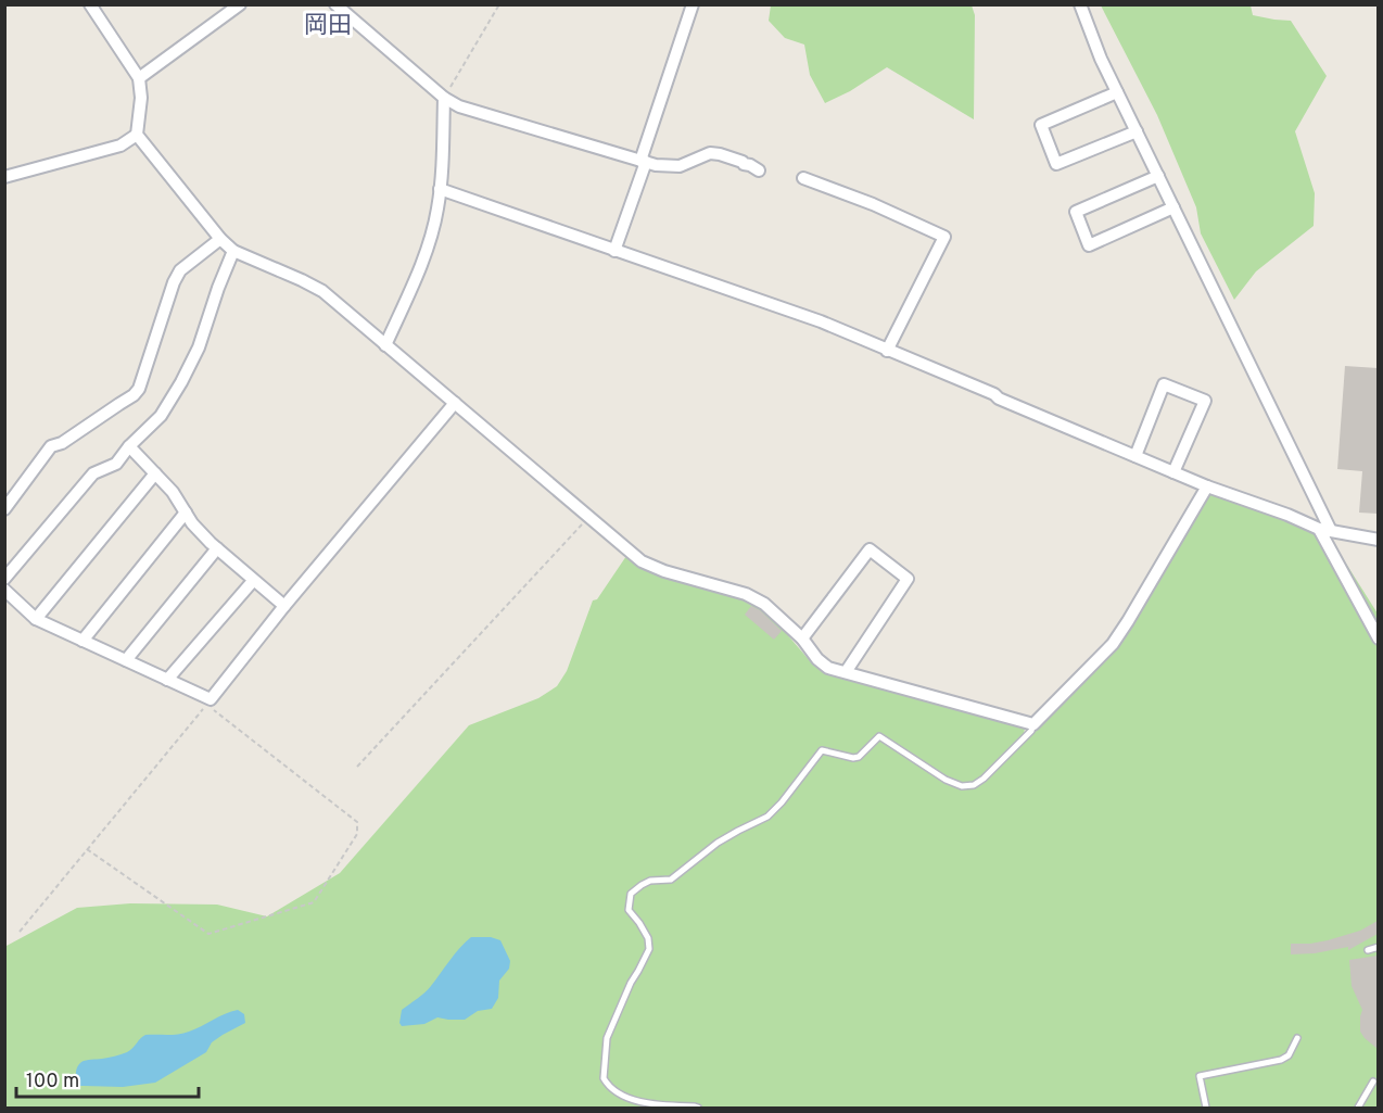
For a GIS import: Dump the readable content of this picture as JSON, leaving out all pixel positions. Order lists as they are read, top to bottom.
{
  "districts": ["岡田"],
  "scale_bar": "100 m"
}
